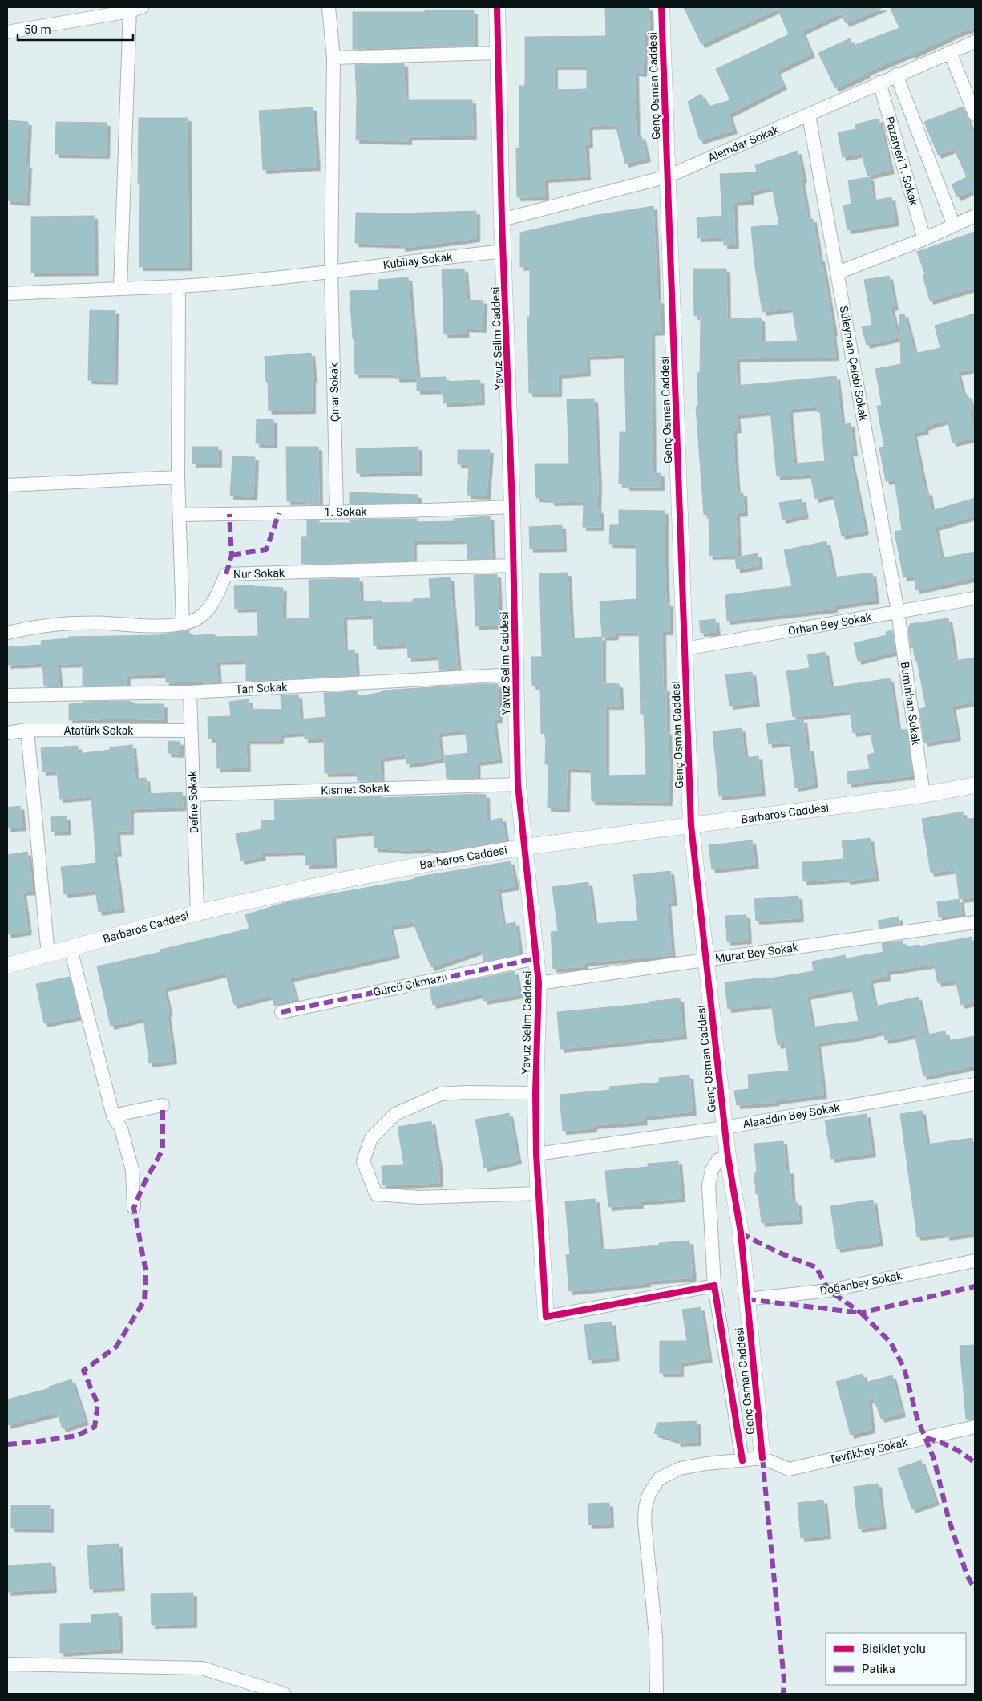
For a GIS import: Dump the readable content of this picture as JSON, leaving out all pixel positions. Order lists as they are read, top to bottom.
{
  "streets": {
    "street": [
      "Genç Osman Caddesi",
      "Alemdar Sokak",
      "Pazaryeri 1. Sokak",
      "Kubilay Sokak",
      "Yavuz Selim Caddesi",
      "Süleyman Çelebi Sokak",
      "Çınar Sokak",
      "1. Sokak",
      "Nur Sokak",
      "Orhan Bey Sokak",
      "Tan Sokak",
      "Buminhan Sokak",
      "Atatürk Sokak",
      "Kısmet Sokak",
      "Defne Sokak",
      "Barbaros Caddesi",
      "Murat Bey Sokak",
      "Gürcü Çıkmazı",
      "Alaaddin Bey Sokak",
      "Doğanbey Sokak",
      "Tevfikbey Sokak"
    ]
  },
  "crossings": [
    ["Genç Osman Caddesi", "Alemdar Sokak"],
    ["Genç Osman Caddesi", "Orhan Bey Sokak"],
    ["Genç Osman Caddesi", "Barbaros Caddesi"],
    ["Genç Osman Caddesi", "Murat Bey Sokak"],
    ["Genç Osman Caddesi", "Alaaddin Bey Sokak"],
    ["Genç Osman Caddesi", "Doğanbey Sokak"],
    ["Genç Osman Caddesi", "Tevfikbey Sokak"],
    ["Alemdar Sokak", "Pazaryeri 1. Sokak"],
    ["Alemdar Sokak", "Yavuz Selim Caddesi"],
    ["Alemdar Sokak", "Süleyman Çelebi Sokak"],
    ["Kubilay Sokak", "Yavuz Selim Caddesi"],
    ["Kubilay Sokak", "Çınar Sokak"],
    ["Yavuz Selim Caddesi", "1. Sokak"],
    ["Yavuz Selim Caddesi", "Nur Sokak"],
    ["Yavuz Selim Caddesi", "Tan Sokak"],
    ["Yavuz Selim Caddesi", "Kısmet Sokak"],
    ["Yavuz Selim Caddesi", "Barbaros Caddesi"],
    ["Yavuz Selim Caddesi", "Murat Bey Sokak"],
    ["Yavuz Selim Caddesi", "Gürcü Çıkmazı"],
    ["Yavuz Selim Caddesi", "Alaaddin Bey Sokak"],
    ["Süleyman Çelebi Sokak", "Orhan Bey Sokak"],
    ["Süleyman Çelebi Sokak", "Buminhan Sokak"],
    ["Çınar Sokak", "1. Sokak"],
    ["Orhan Bey Sokak", "Buminhan Sokak"],
    ["Tan Sokak", "Defne Sokak"],
    ["Buminhan Sokak", "Barbaros Caddesi"],
    ["Atatürk Sokak", "Defne Sokak"],
    ["Kısmet Sokak", "Defne Sokak"],
    ["Defne Sokak", "Barbaros Caddesi"]
  ],
  "legend": ["Bisiklet yolu", "Patika"],
  "scale_bar": "50 m"
}
